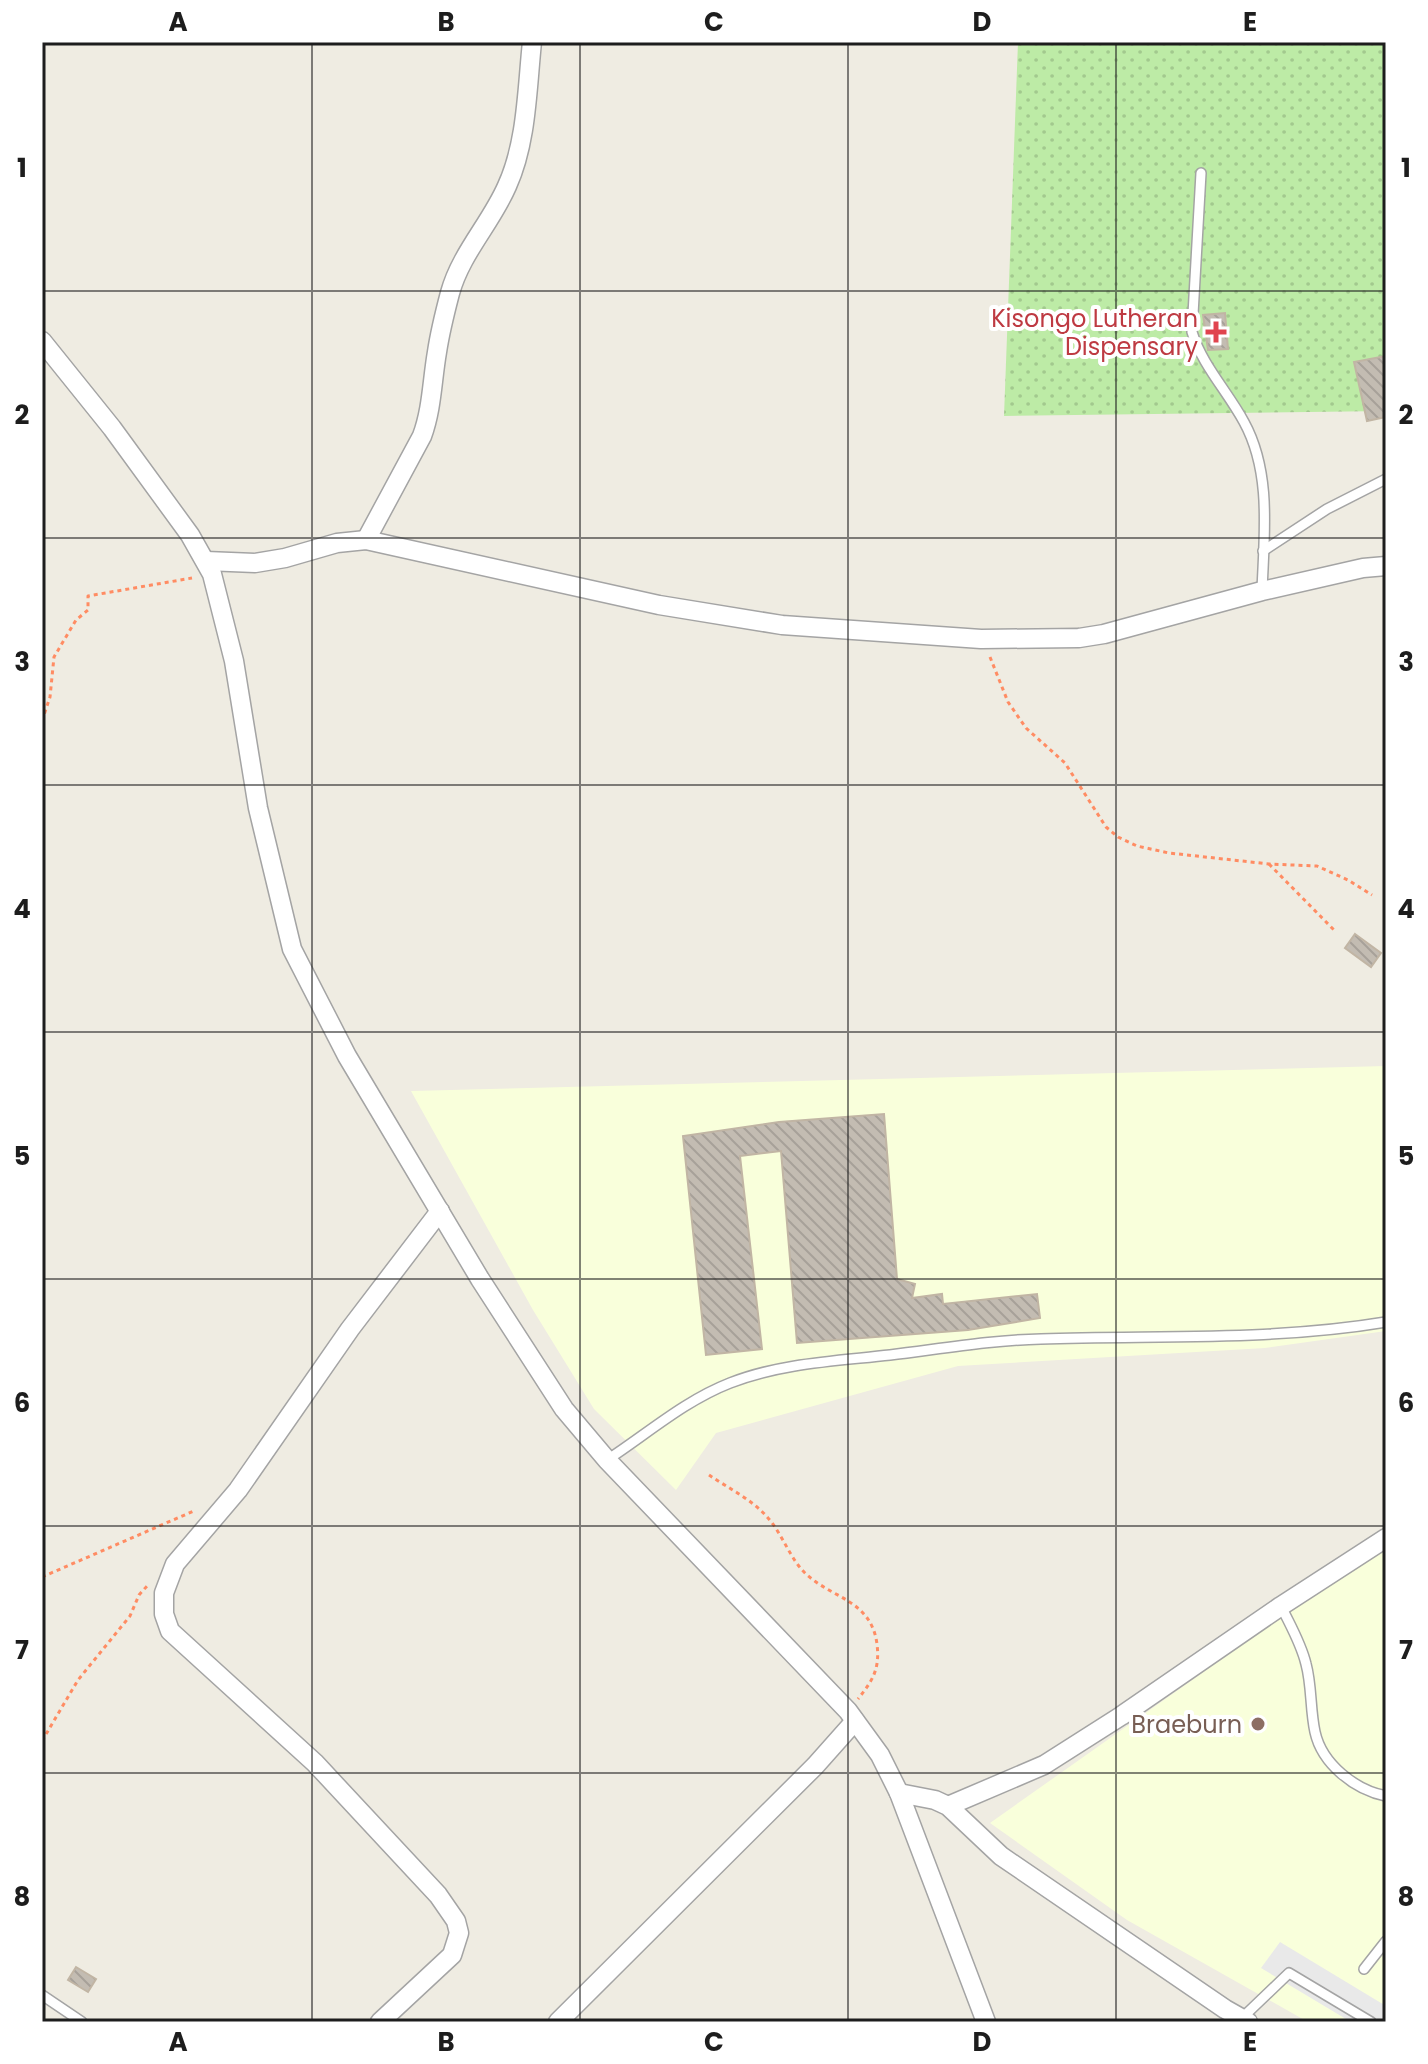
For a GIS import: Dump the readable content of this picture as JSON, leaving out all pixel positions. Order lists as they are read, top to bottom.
{
  "places": {
    "health": ["Kisongo Lutheran Dispensary"],
    "other": ["Braeburn"]
  },
  "grid": {
    "columns": [
      "A",
      "B",
      "C",
      "D",
      "E"
    ],
    "rows": [
      "1",
      "2",
      "3",
      "4",
      "5",
      "6",
      "7",
      "8"
    ]
  }
}
